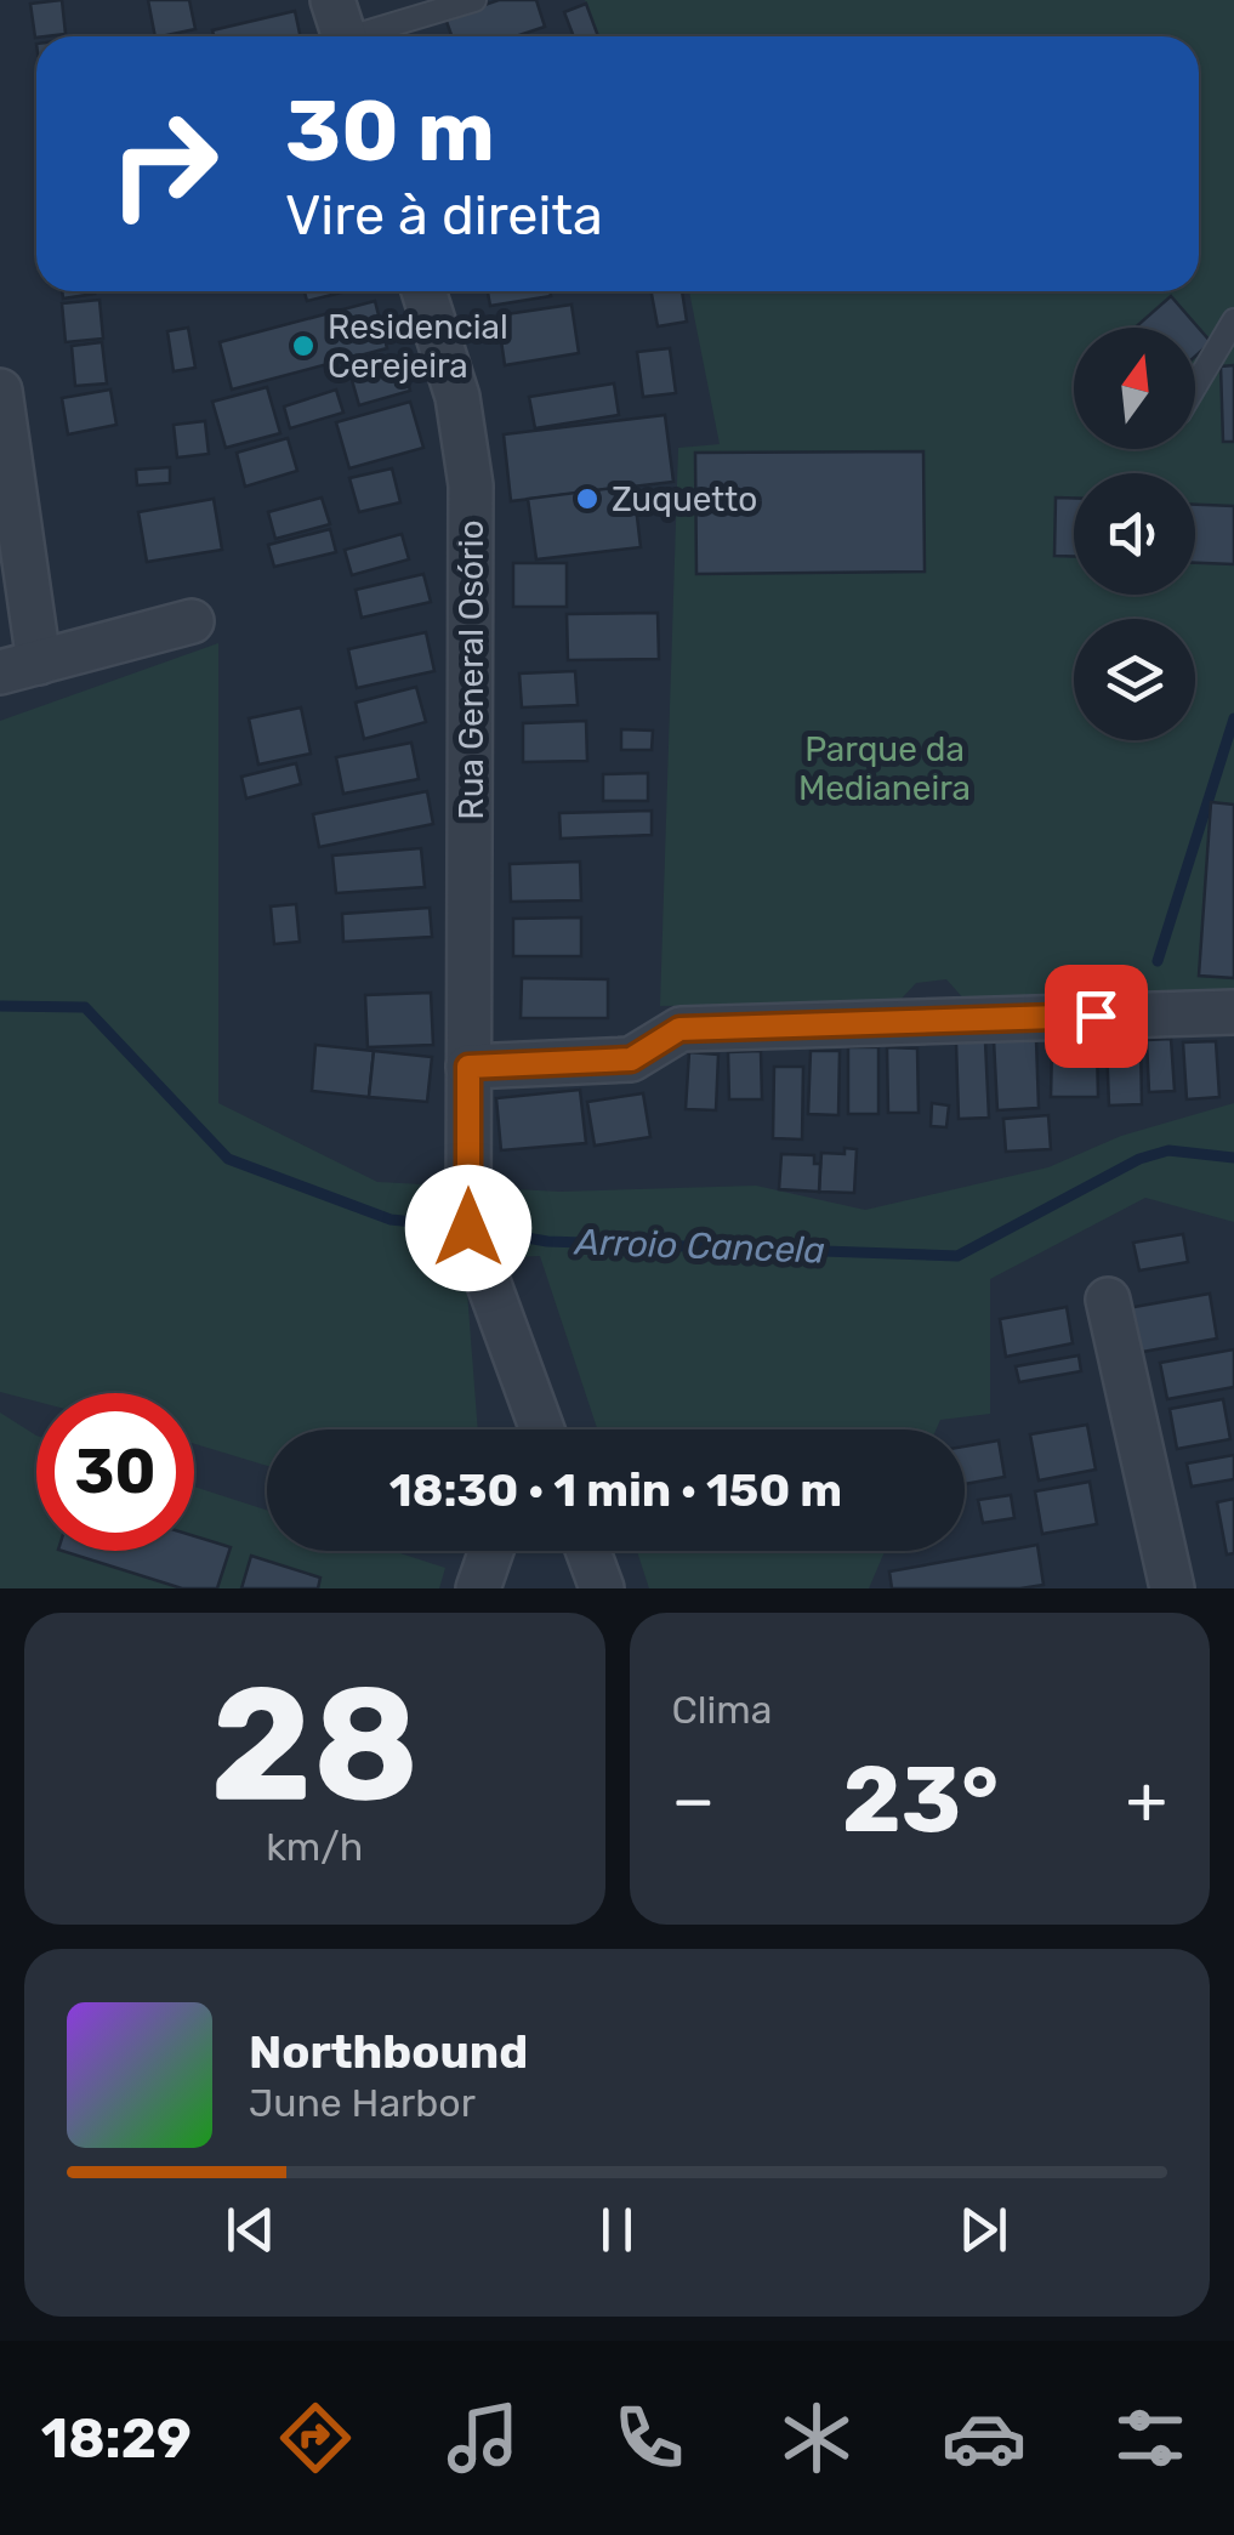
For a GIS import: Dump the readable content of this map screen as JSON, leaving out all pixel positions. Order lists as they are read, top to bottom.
{
  "streets": {
    "street": ["Rua General Osório"]
  },
  "water": ["Arroio Cancela"],
  "parks": ["Parque da Medianeira"],
  "places": ["Residencial Cerejeira", "Zuquetto"],
  "north": "top",
  "page": {
    "turn": ["30 m", "Vire à direita"],
    "limit": "30",
    "trip": "18:30 · 1 min · 150 m",
    "tile": [
      ["28", "km/h"],
      "Clima"
    ],
    "heat": ["−", "23°", "+"],
    "song": ["Northbound", "June Harbor"],
    "tabs": "18:29"
  }
}
